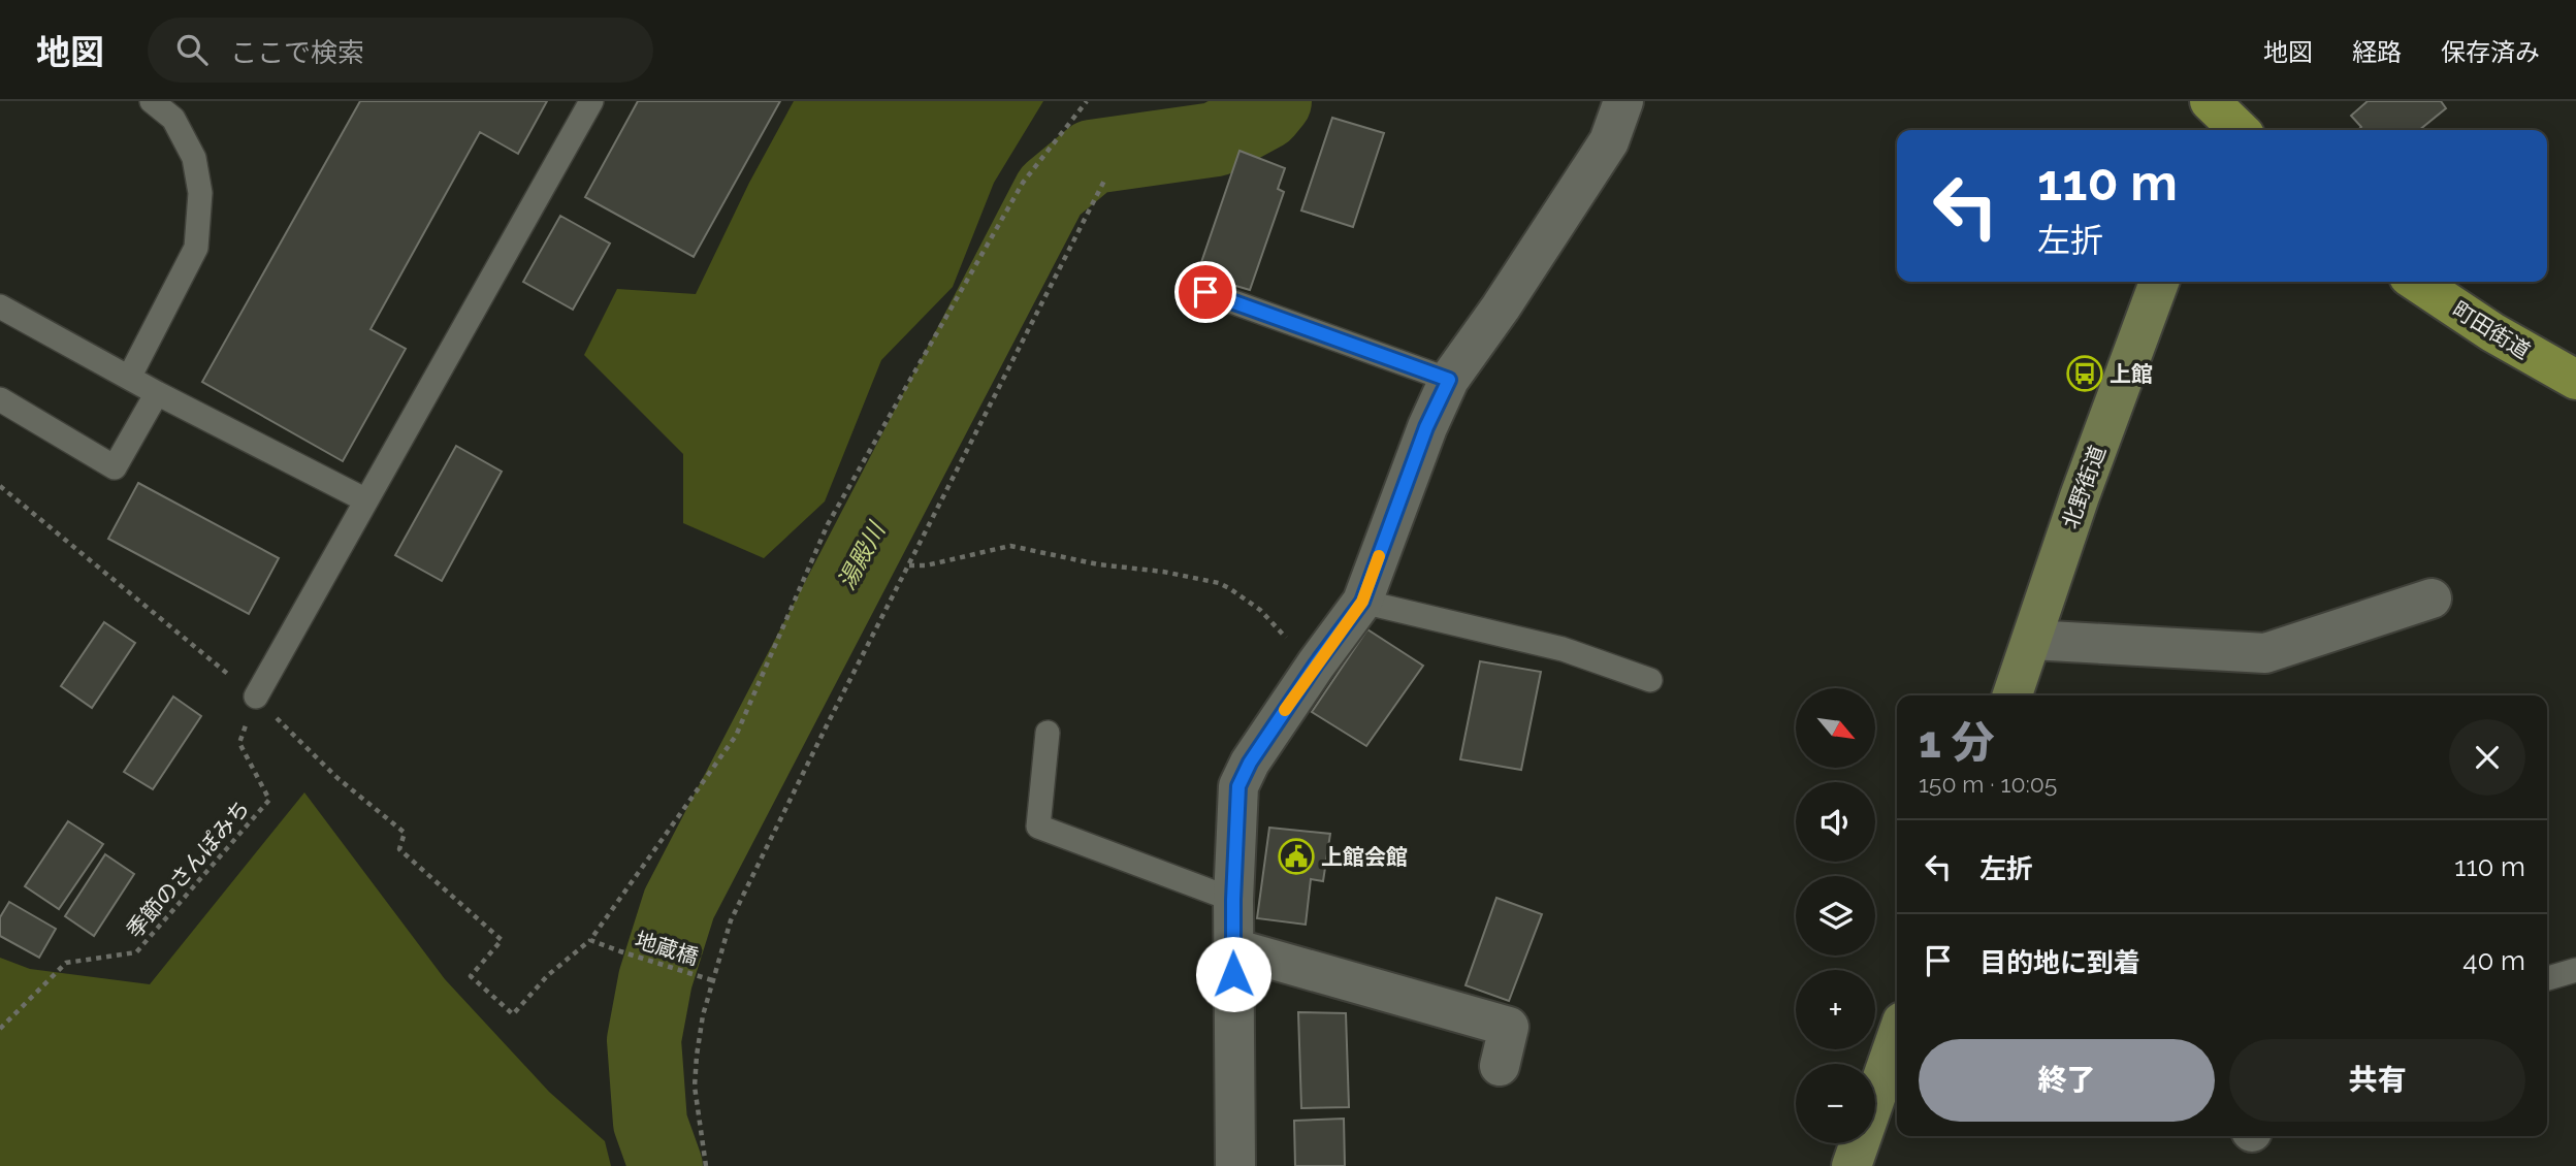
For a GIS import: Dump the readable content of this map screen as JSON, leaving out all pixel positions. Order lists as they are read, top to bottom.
{
  "streets": {
    "main road": ["町田街道", "北野街道"],
    "path": ["季節のさんぽみち", "地蔵橋"]
  },
  "water": ["湯殿川"],
  "places": {
    "bus stop": ["上館"],
    "public building": ["上館会館"]
  },
  "north": "bottom right",
  "page": {
    "header": "地図",
    "search": "ここで検索",
    "nav": ["地図", "経路", "保存済み"],
    "turn": ["110 m", "左折"],
    "map_buttons": ["+", "−"],
    "heading": ["1 分", "150 m · 10:05"],
    "list": [
      {
        "name": "左折",
        "value": "110 m"
      },
      {
        "name": "目的地に到着",
        "value": "40 m"
      }
    ],
    "buttons": ["終了", "共有"]
  }
}
